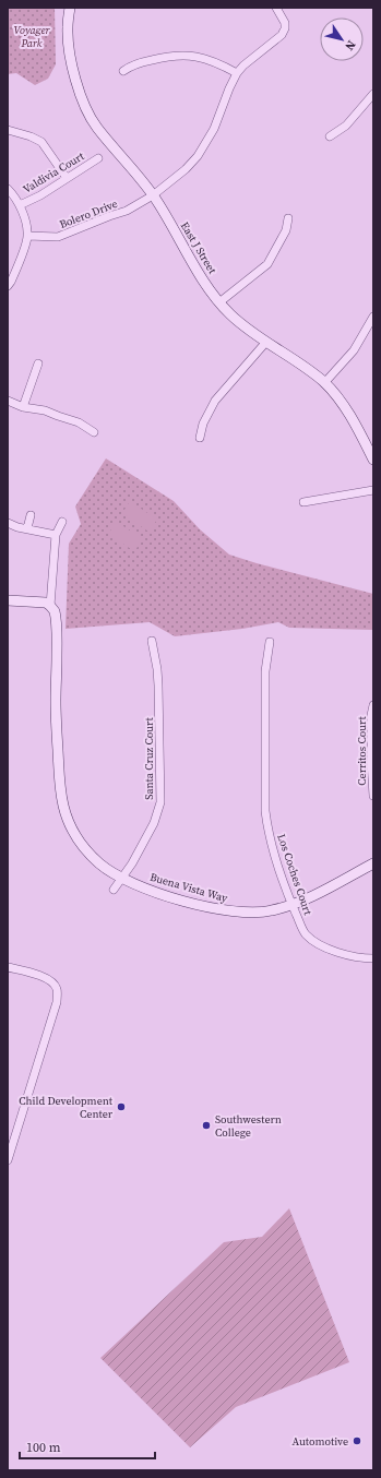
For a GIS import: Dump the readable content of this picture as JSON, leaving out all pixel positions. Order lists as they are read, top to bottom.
{
  "streets": {
    "street": [
      "Valdivia Court",
      "Bolero Drive",
      "East J Street",
      "Cerritos Court",
      "Santa Cruz Court",
      "Los Coches Court",
      "Buena Vista Way"
    ]
  },
  "crossings": [
    ["Bolero Drive", "East J Street"],
    ["Santa Cruz Court", "Buena Vista Way"],
    ["Los Coches Court", "Buena Vista Way"]
  ],
  "parks": ["Voyager Park"],
  "places": ["Child Development Center", "Southwestern College", "Automotive"],
  "scale_bar": "100 m",
  "north": "bottom right"
}
